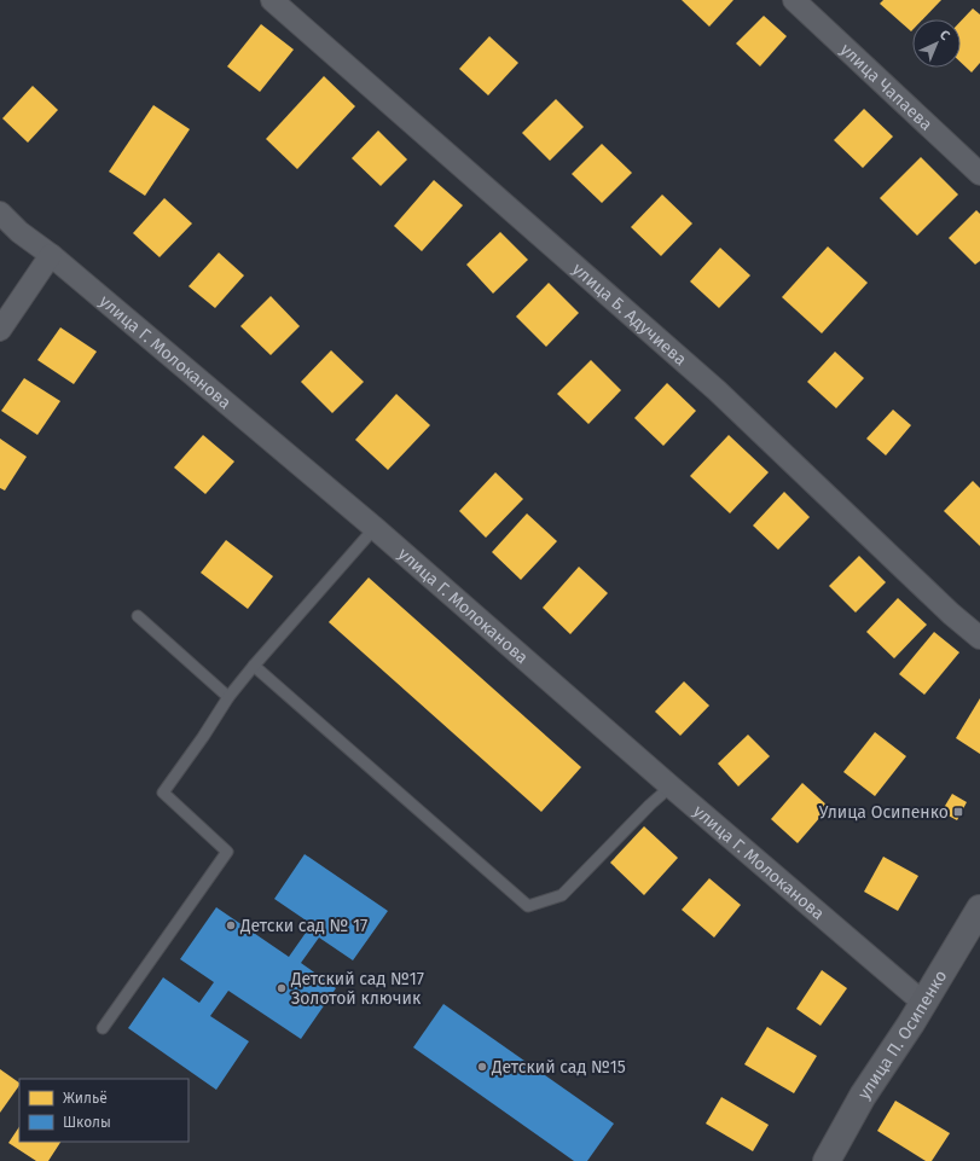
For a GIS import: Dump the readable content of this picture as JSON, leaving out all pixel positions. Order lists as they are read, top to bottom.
{
  "streets": {
    "main road": ["улица П. Осипенко"],
    "street": ["улица Чапаева", "улица Б. Адучиева", "улица Г. Молоканова"]
  },
  "crossings": [
    ["улица Г. Молоканова", "улица П. Осипенко"]
  ],
  "places": {
    "transit": ["Улица Осипенко"],
    "other": ["Детски сад № 17", "Детский сад №17 Золотой ключик", "Детский сад №15"]
  },
  "legend": ["Жильё", "Школы"],
  "north": "top right"
}
